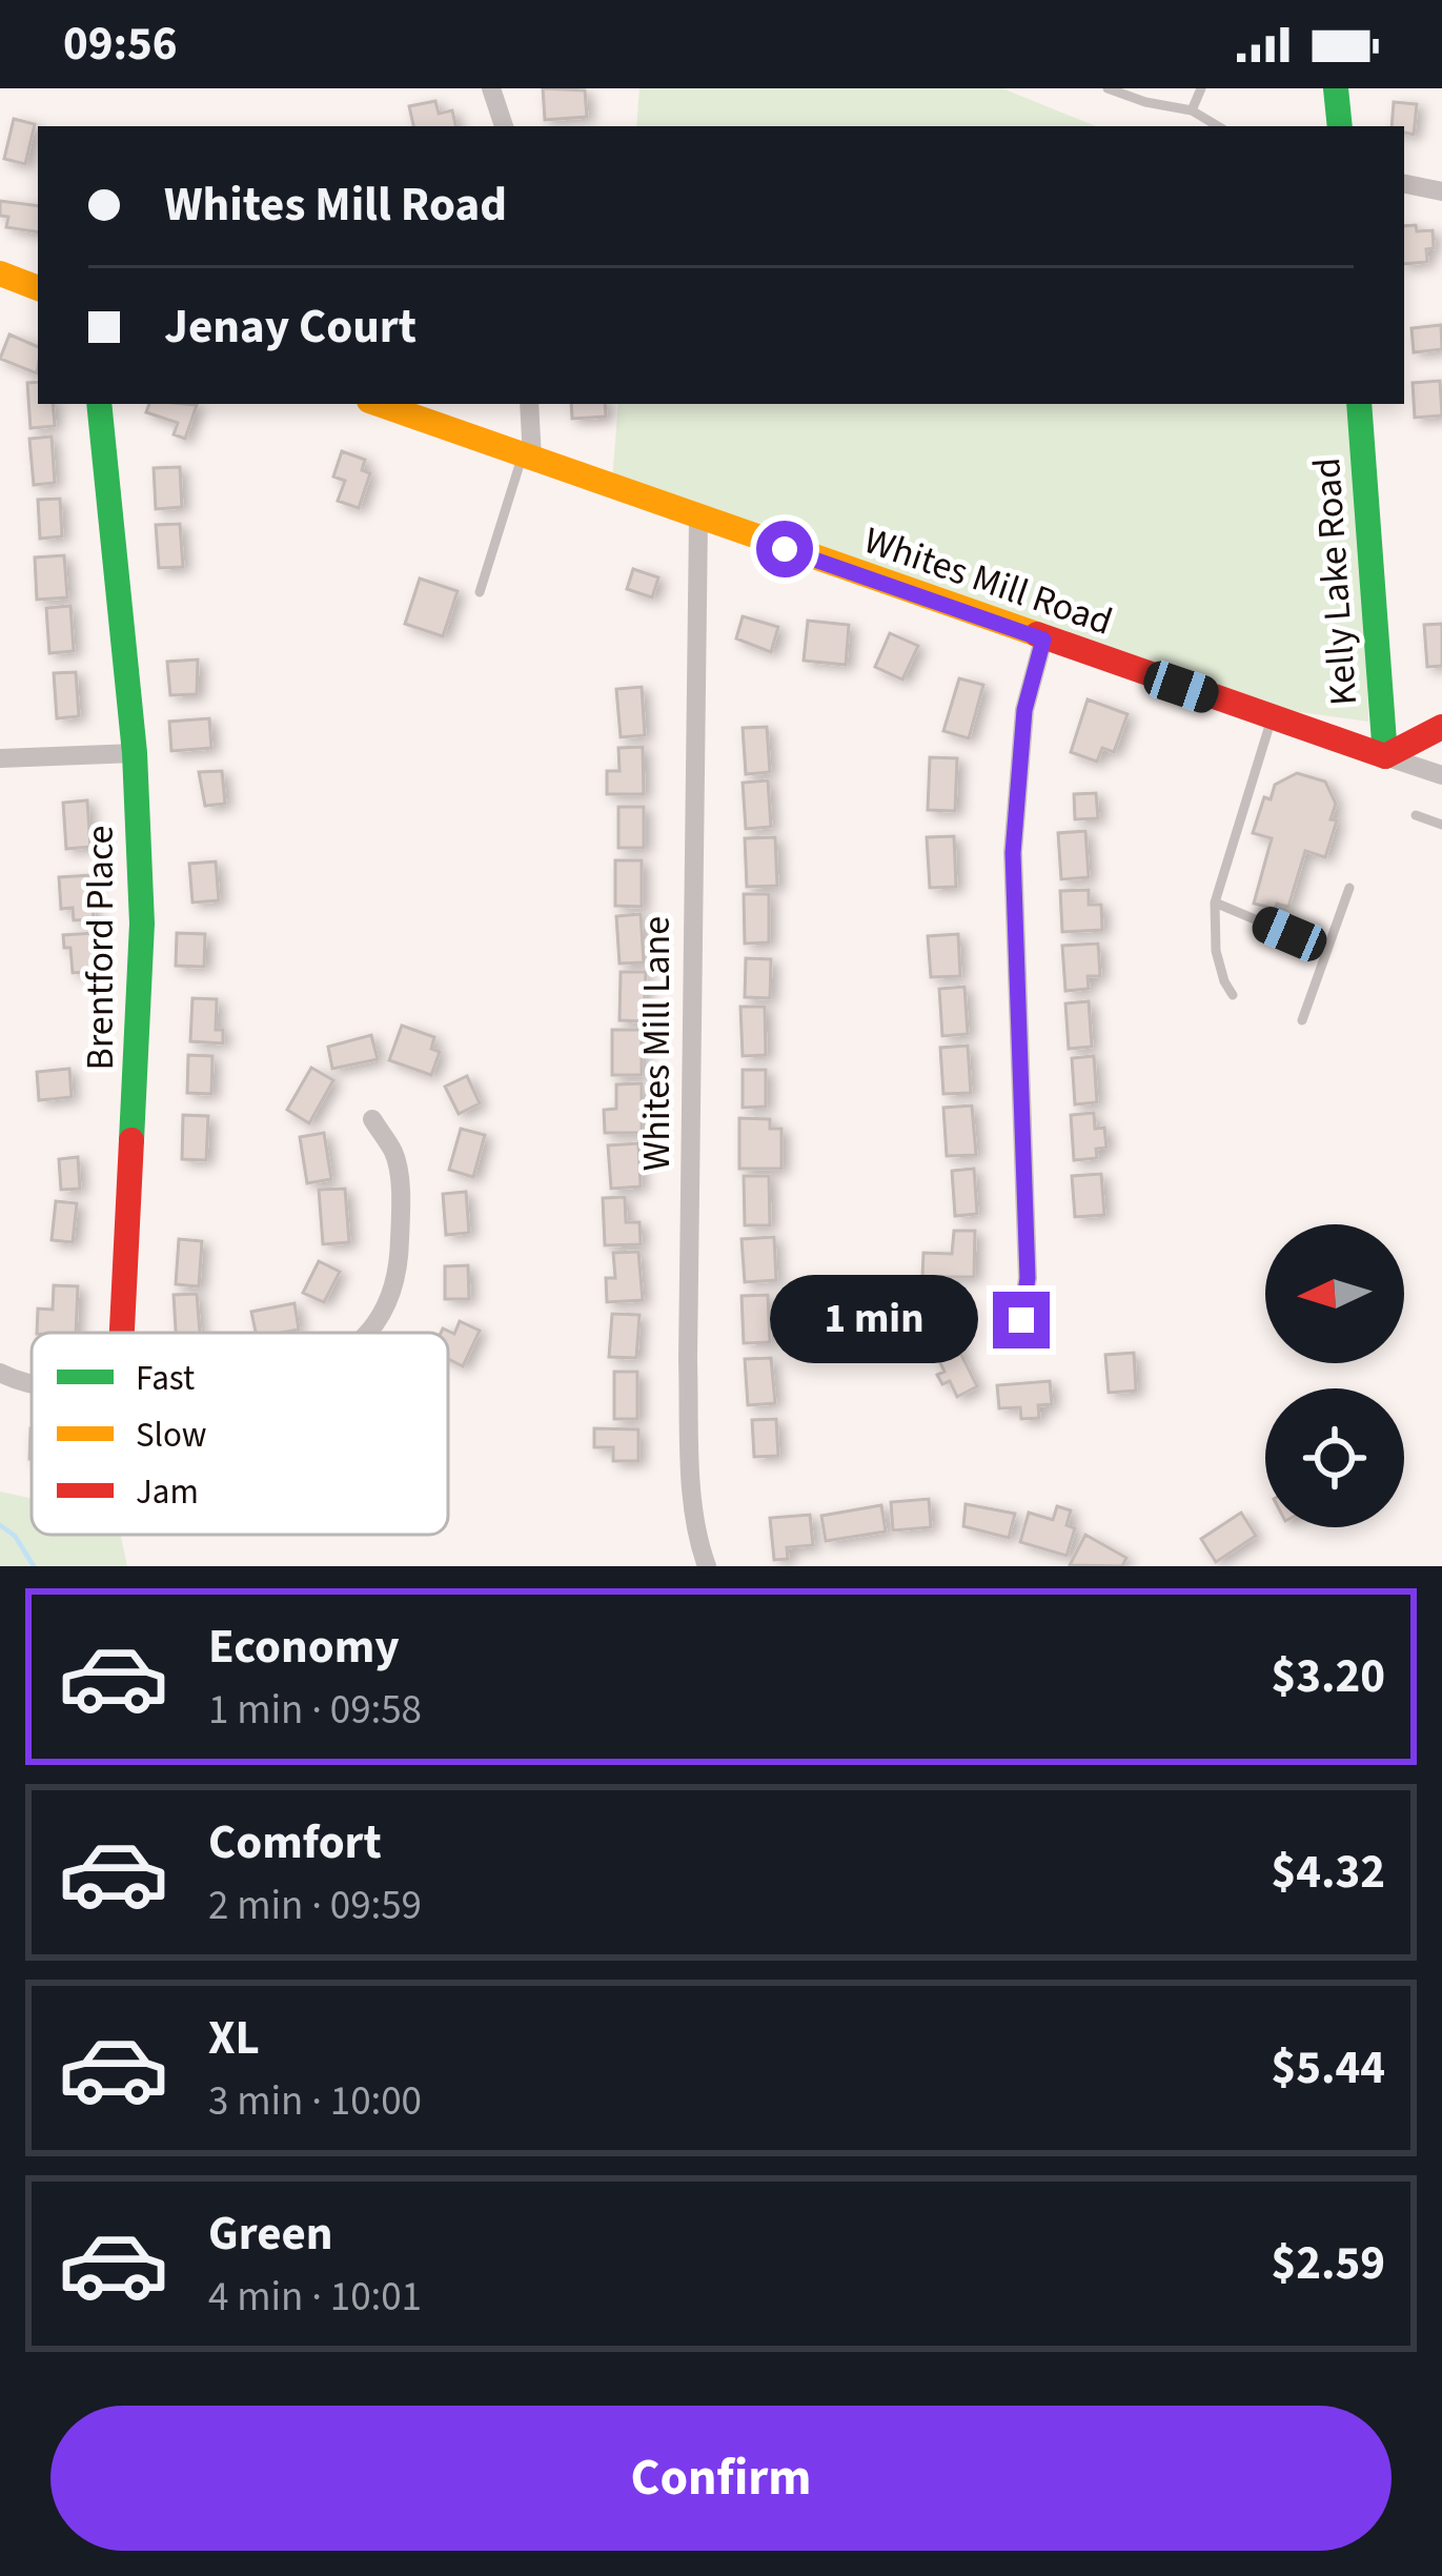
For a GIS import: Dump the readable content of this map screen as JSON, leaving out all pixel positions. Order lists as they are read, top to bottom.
{
  "streets": {
    "street": [
      "Whites Mill Road",
      "Kelly Lake Road",
      "Brentford Place",
      "Whites Mill Lane"
    ]
  },
  "crossings": [
    ["Whites Mill Road", "Kelly Lake Road"],
    ["Whites Mill Road", "Whites Mill Lane"]
  ],
  "legend": ["Fast", "Slow", "Jam"],
  "north": "left",
  "page": {
    "status": "09:56",
    "banner": ["Whites Mill Road", "Jenay Court"],
    "bubble": "1 min",
    "list": [
      {
        "name": "Economy",
        "note": "1 min · 09:58",
        "value": "$3.20"
      },
      {
        "name": "Comfort",
        "note": "2 min · 09:59",
        "value": "$4.32"
      },
      {
        "name": "XL",
        "note": "3 min · 10:00",
        "value": "$5.44"
      },
      {
        "name": "Green",
        "note": "4 min · 10:01",
        "value": "$2.59"
      }
    ],
    "buttons": "Confirm"
  }
}
